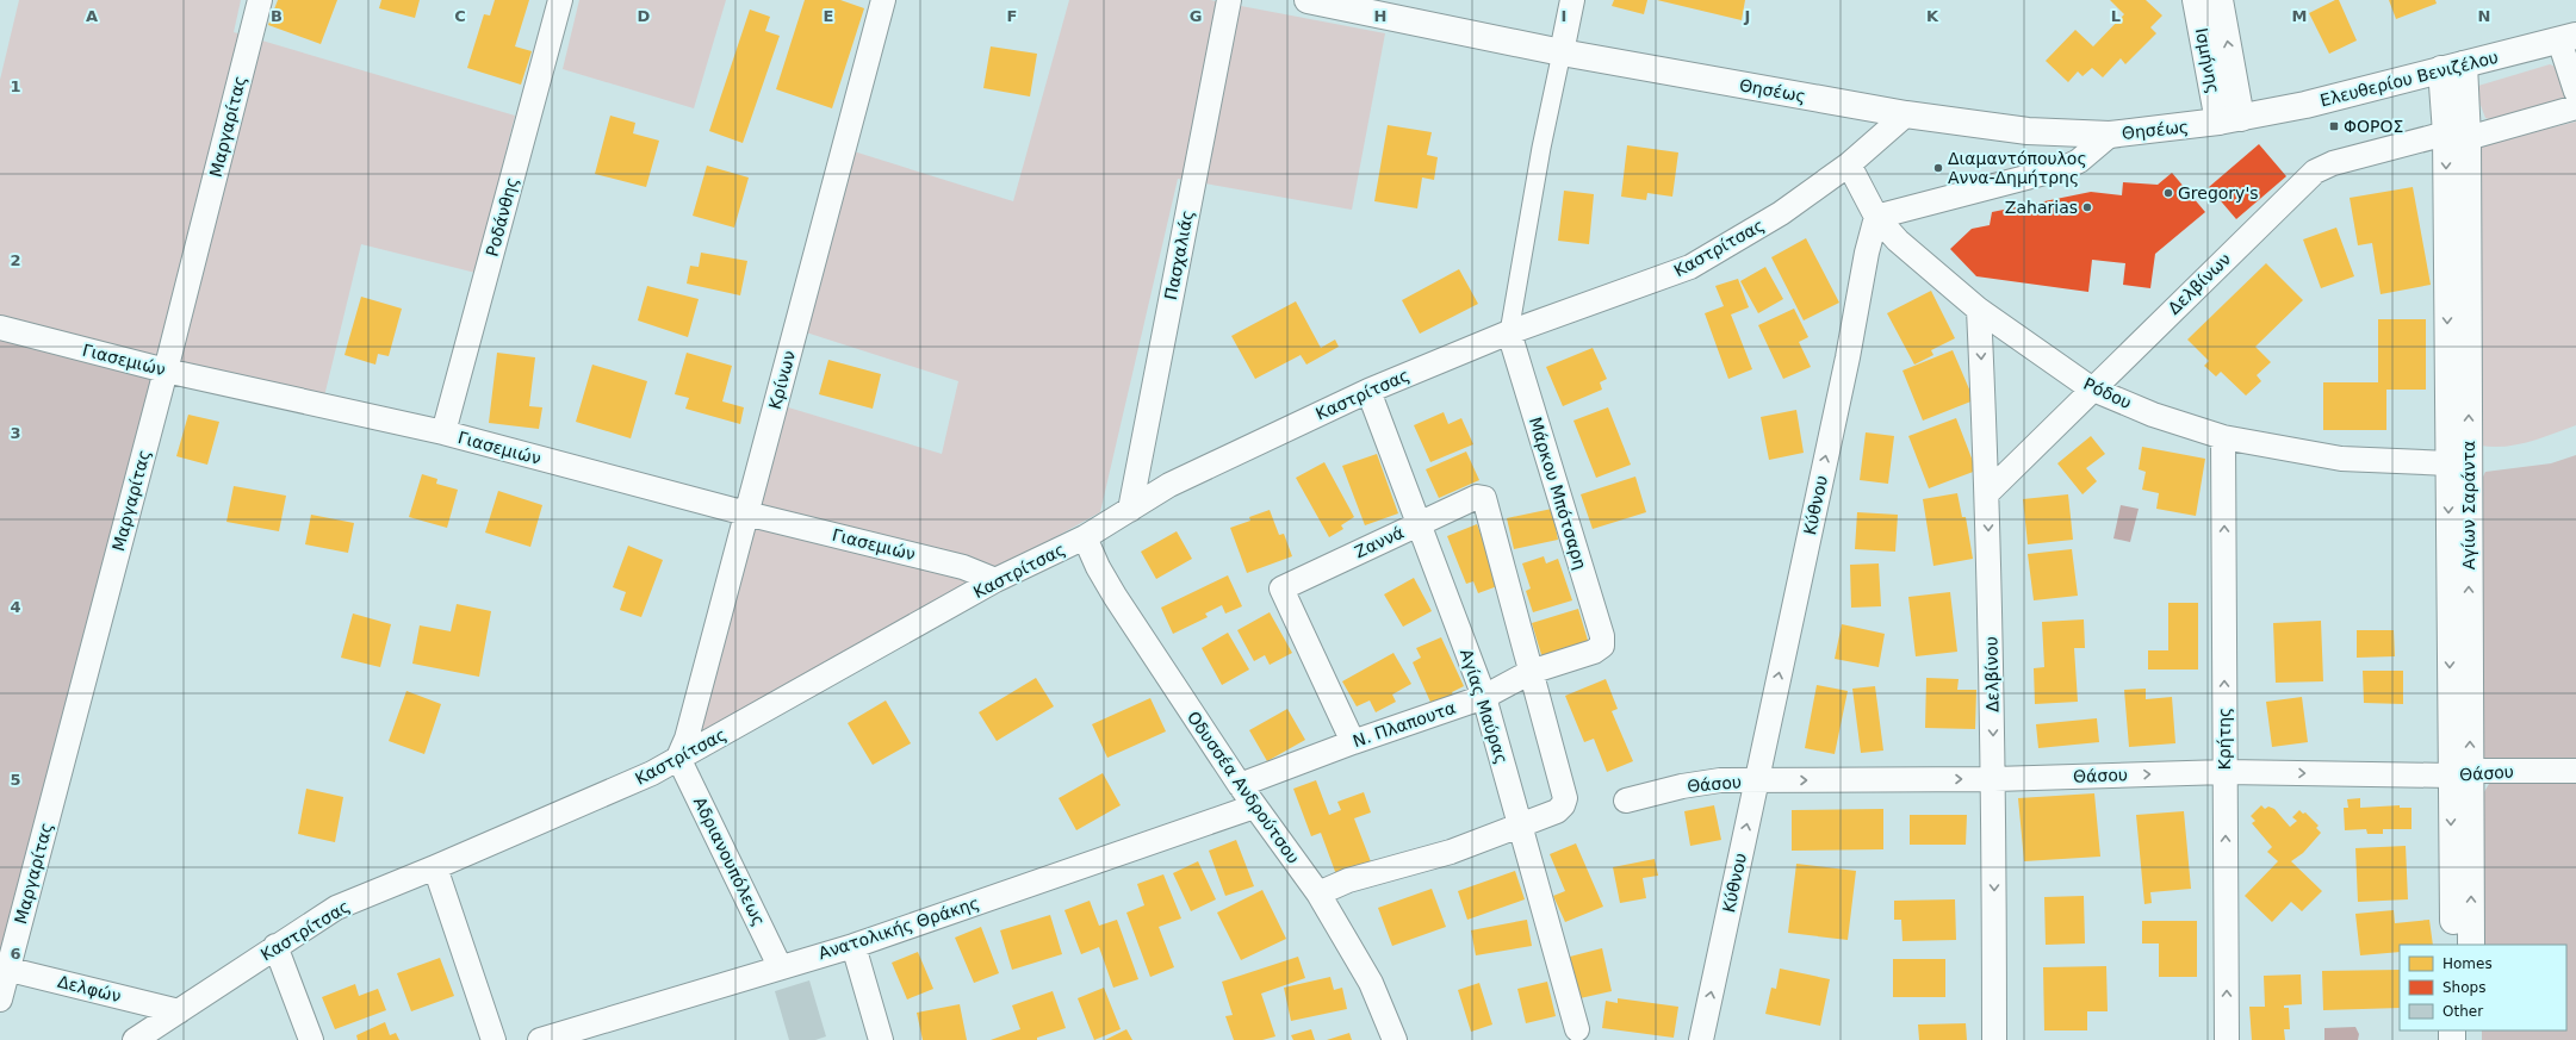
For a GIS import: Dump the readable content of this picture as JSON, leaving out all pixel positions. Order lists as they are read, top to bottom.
{
  "streets": {
    "main road": [
      "Ισμήνης",
      "Ελευθερίου Βενιζέλου",
      "Θησέως",
      "Αγίων Σαράντα"
    ],
    "street": [
      "Μαργαρίτας",
      "Ροδάνθης",
      "Καστρίτσας",
      "Πασχαλιάς",
      "Δελβίνων",
      "Γιασεμιών",
      "Κρίνων",
      "Ρόδου",
      "Μάρκου Μπότσαρη",
      "Κύθνου",
      "Ζαννά",
      "Δελβίνου",
      "Αγίας Μαύρας",
      "Ν. Πλαπουτα",
      "Κρήτης",
      "Θάσου",
      "Οδυσσέα Ανδρούτσου",
      "Αδριανουπόλεως",
      "Ανατολικής Θράκης",
      "Δελφών"
    ]
  },
  "crossings": [
    ["Ισμήνης", "Ελευθερίου Βενιζέλου"],
    ["Ισμήνης", "Θησέως"],
    ["Ελευθερίου Βενιζέλου", "Θησέως"],
    ["Ελευθερίου Βενιζέλου", "Αγίων Σαράντα"],
    ["Θησέως", "Καστρίτσας"],
    ["Μαργαρίτας", "Γιασεμιών"],
    ["Μαργαρίτας", "Δελφών"],
    ["Ροδάνθης", "Γιασεμιών"],
    ["Καστρίτσας", "Πασχαλιάς"],
    ["Καστρίτσας", "Γιασεμιών"],
    ["Καστρίτσας", "Κρίνων"],
    ["Καστρίτσας", "Ρόδου"],
    ["Καστρίτσας", "Μάρκου Μπότσαρη"],
    ["Καστρίτσας", "Αγίας Μαύρας"],
    ["Καστρίτσας", "Οδυσσέα Ανδρούτσου"],
    ["Καστρίτσας", "Αδριανουπόλεως"],
    ["Καστρίτσας", "Δελφών"],
    ["Δελβίνων", "Ρόδου"],
    ["Δελβίνων", "Αγίων Σαράντα"],
    ["Δελβίνων", "Δελβίνου"],
    ["Γιασεμιών", "Κρίνων"],
    ["Κρίνων", "Αδριανουπόλεως"],
    ["Ρόδου", "Κύθνου"],
    ["Ρόδου", "Αγίων Σαράντα"],
    ["Ρόδου", "Δελβίνου"],
    ["Ρόδου", "Κρήτης"],
    ["Μάρκου Μπότσαρη", "Ν. Πλαπουτα"],
    ["Κύθνου", "Θάσου"],
    ["Αγίων Σαράντα", "Θάσου"],
    ["Ζαννά", "Αγίας Μαύρας"],
    ["Ζαννά", "Ν. Πλαπουτα"],
    ["Δελβίνου", "Θάσου"],
    ["Αγίας Μαύρας", "Ν. Πλαπουτα"],
    ["Ν. Πλαπουτα", "Οδυσσέα Ανδρούτσου"],
    ["Κρήτης", "Θάσου"],
    ["Οδυσσέα Ανδρούτσου", "Ανατολικής Θράκης"],
    ["Αδριανουπόλεως", "Ανατολικής Θράκης"]
  ],
  "one_way": [
    "Κύθνου",
    "Δελβίνου",
    "Κρήτης",
    "Θάσου"
  ],
  "places": {
    "transit": ["ΦΟΡΟΣ"],
    "other": ["Διαμαντόπουλος Αννα-Δημήτρης", "Gregory's", "Zaharias"]
  },
  "legend": ["Homes", "Shops", "Other"],
  "grid": {
    "columns": [
      "A",
      "B",
      "C",
      "D",
      "E",
      "F",
      "G",
      "H",
      "I",
      "J",
      "K",
      "L",
      "M",
      "N"
    ],
    "rows": [
      "1",
      "2",
      "3",
      "4",
      "5",
      "6"
    ]
  }
}
